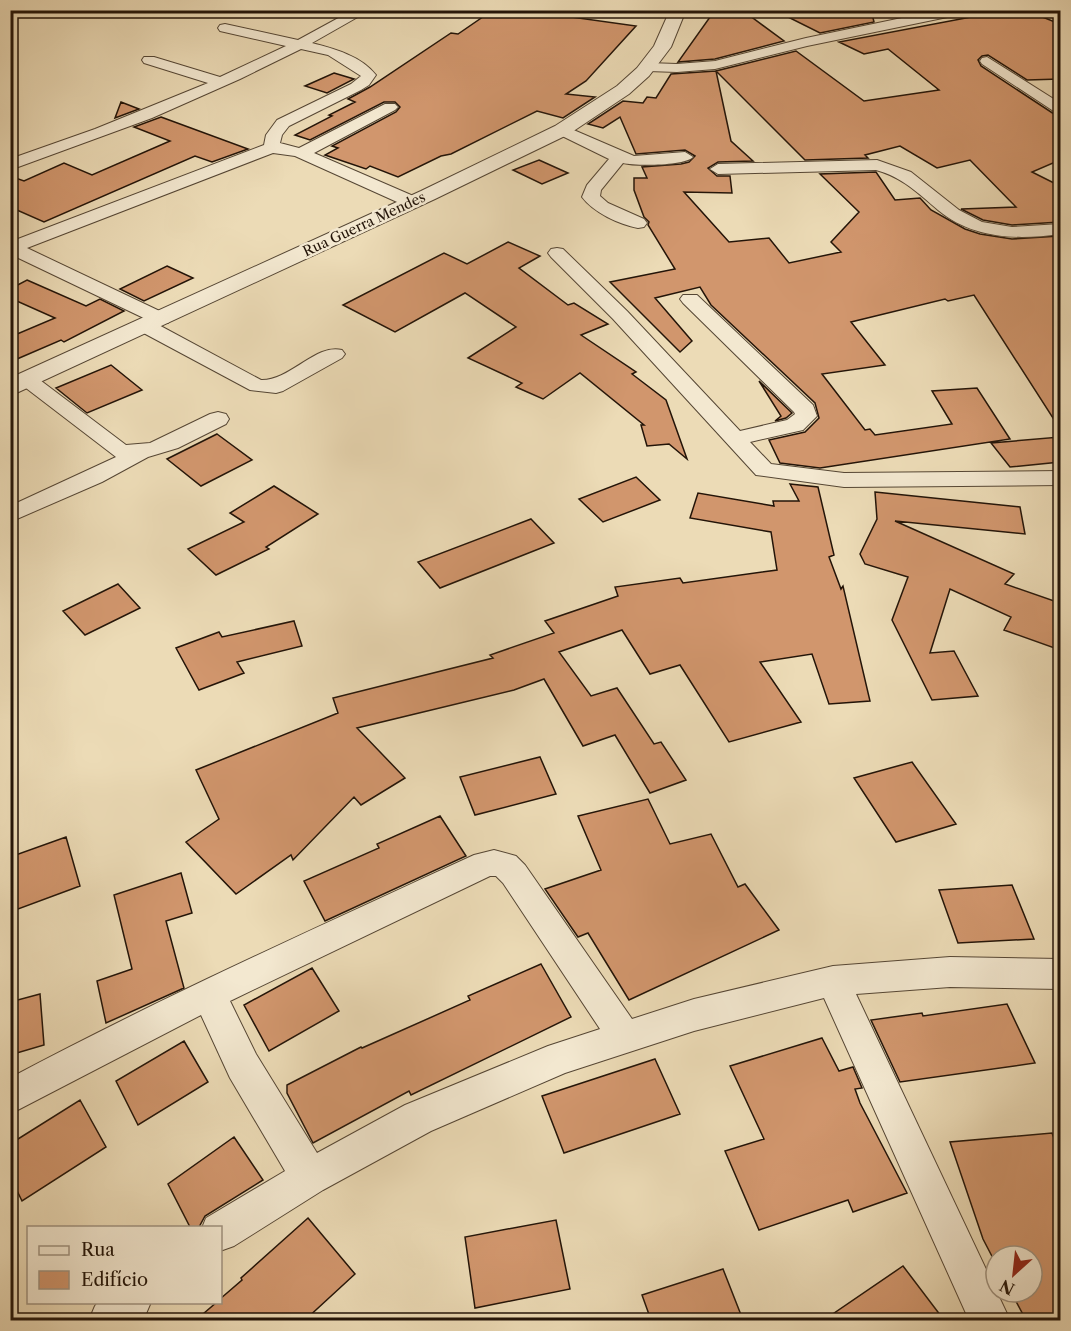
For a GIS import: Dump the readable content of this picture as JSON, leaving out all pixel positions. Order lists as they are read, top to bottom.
{
  "streets": {
    "street": ["Rua Guerra Mendes"]
  },
  "legend": ["Rua", "Edifício"],
  "north": "bottom left"
}
